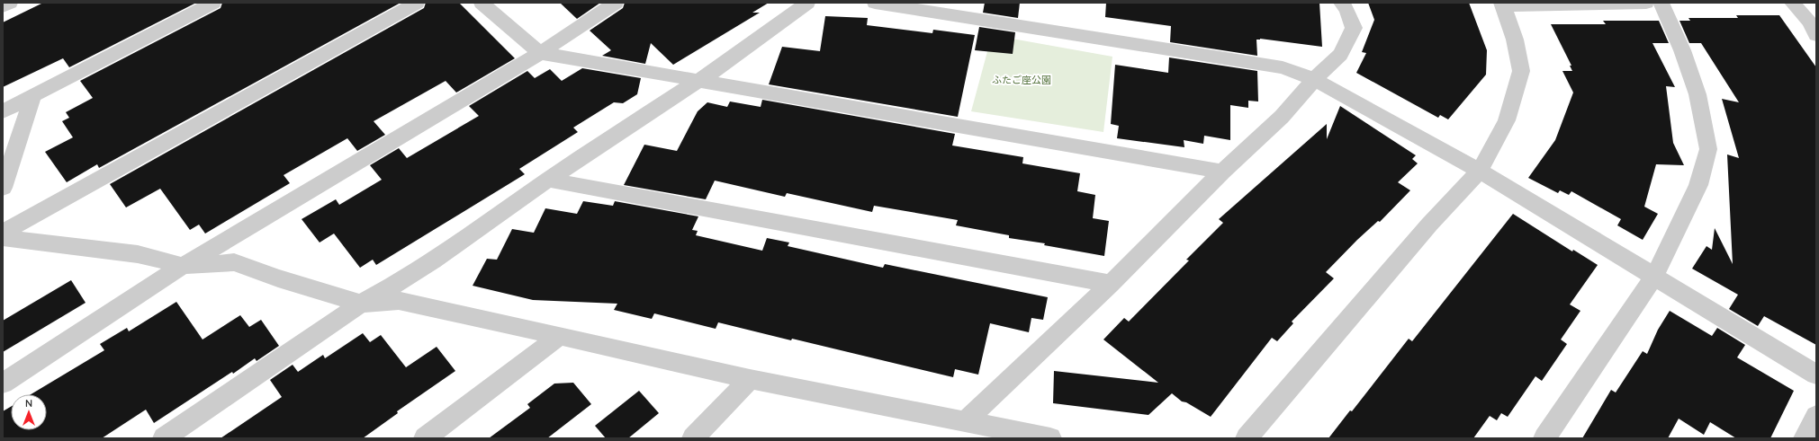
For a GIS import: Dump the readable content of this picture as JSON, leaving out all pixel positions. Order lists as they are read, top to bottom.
{
  "parks": ["ふたご座公園"],
  "north": "top"
}
